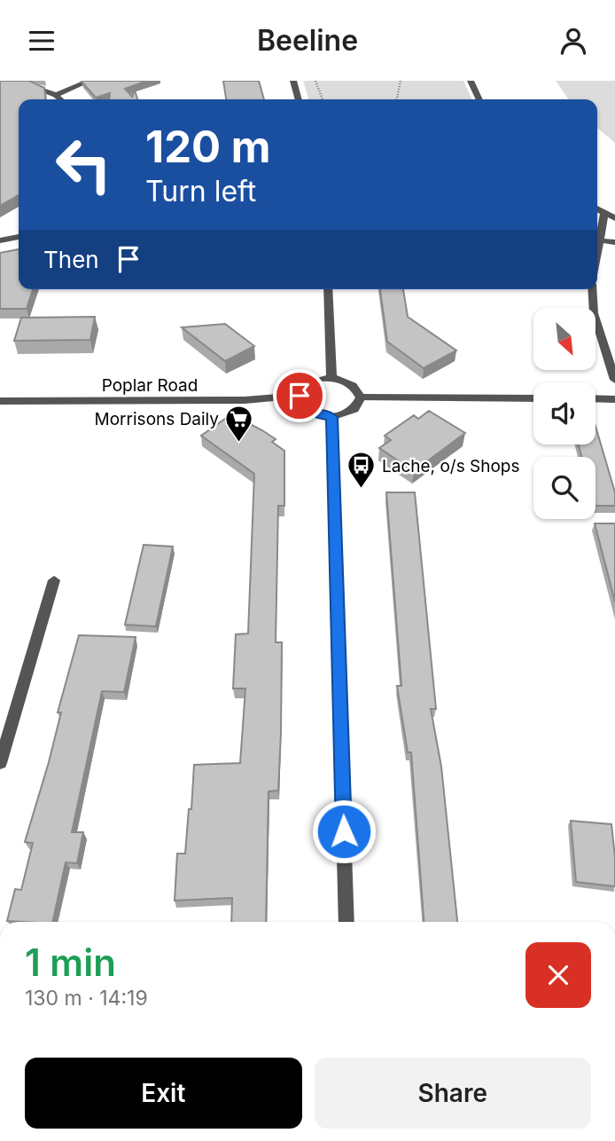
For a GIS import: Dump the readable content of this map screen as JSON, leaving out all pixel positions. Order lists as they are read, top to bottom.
{
  "streets": {
    "street": ["Poplar Road"]
  },
  "places": {
    "supermarket": ["Morrisons Daily"],
    "bus stop": ["Lache, o/s Shops"]
  },
  "north": "bottom right",
  "page": {
    "header": "Beeline",
    "turn": ["120 m", "Turn left"],
    "then": "Then",
    "heading": ["1 min", "130 m · 14:19"],
    "buttons": ["Exit", "Share"]
  }
}
